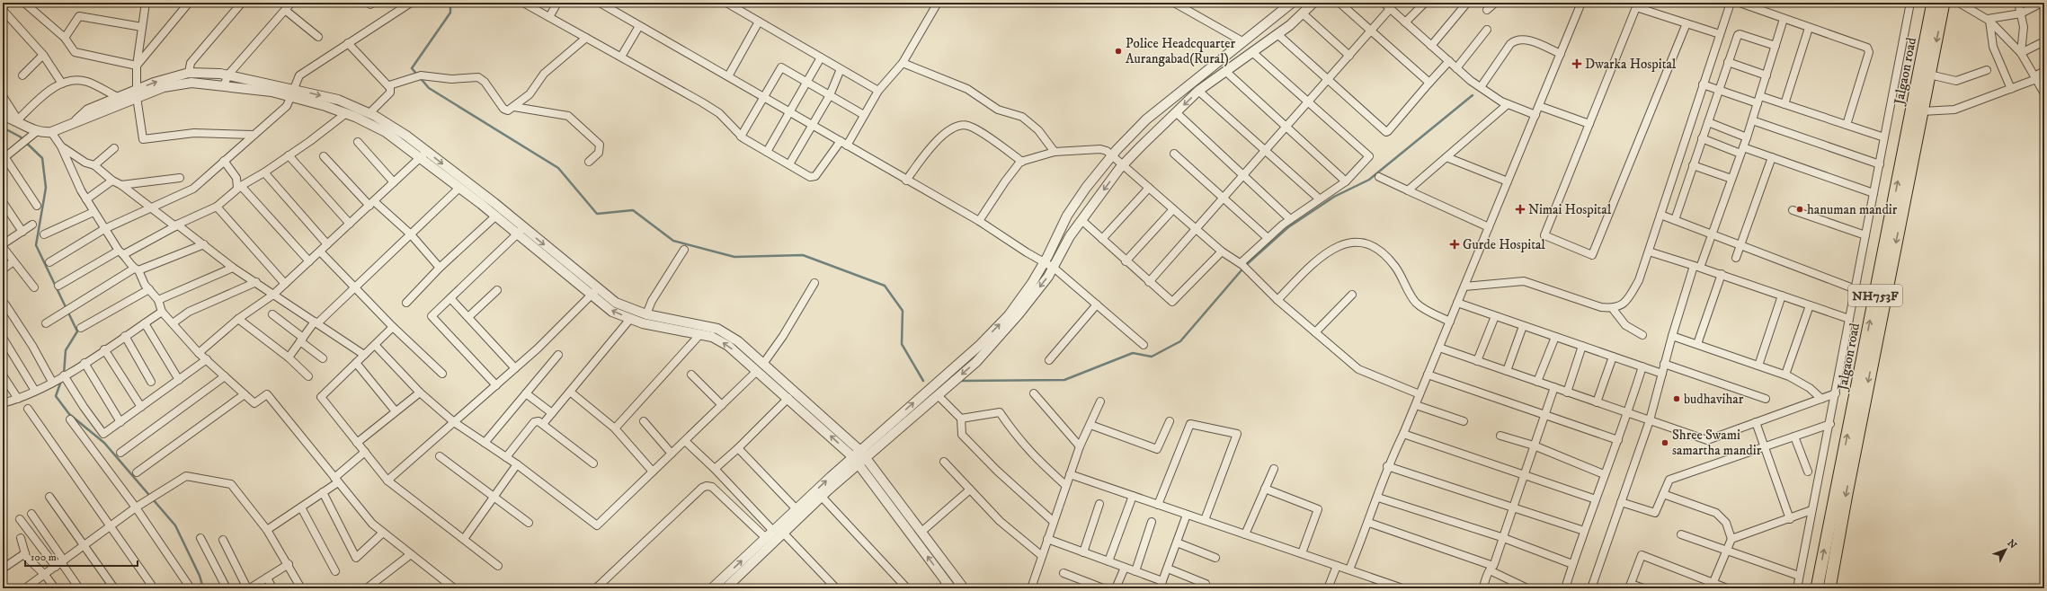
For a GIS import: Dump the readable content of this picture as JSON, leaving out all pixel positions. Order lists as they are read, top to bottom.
{
  "streets": {
    "highway": ["Jalgaon road", "NH753F"]
  },
  "places": {
    "other": [
      "Police Headcquarter Aurangabad(Rural)",
      "hanuman mandir",
      "budhavihar",
      "Shree Swami samartha mandir"
    ],
    "health": ["Dwarka Hospital", "Nimai Hospital", "Gurde Hospital"]
  },
  "scale_bar": "100 m",
  "north": "top right"
}
